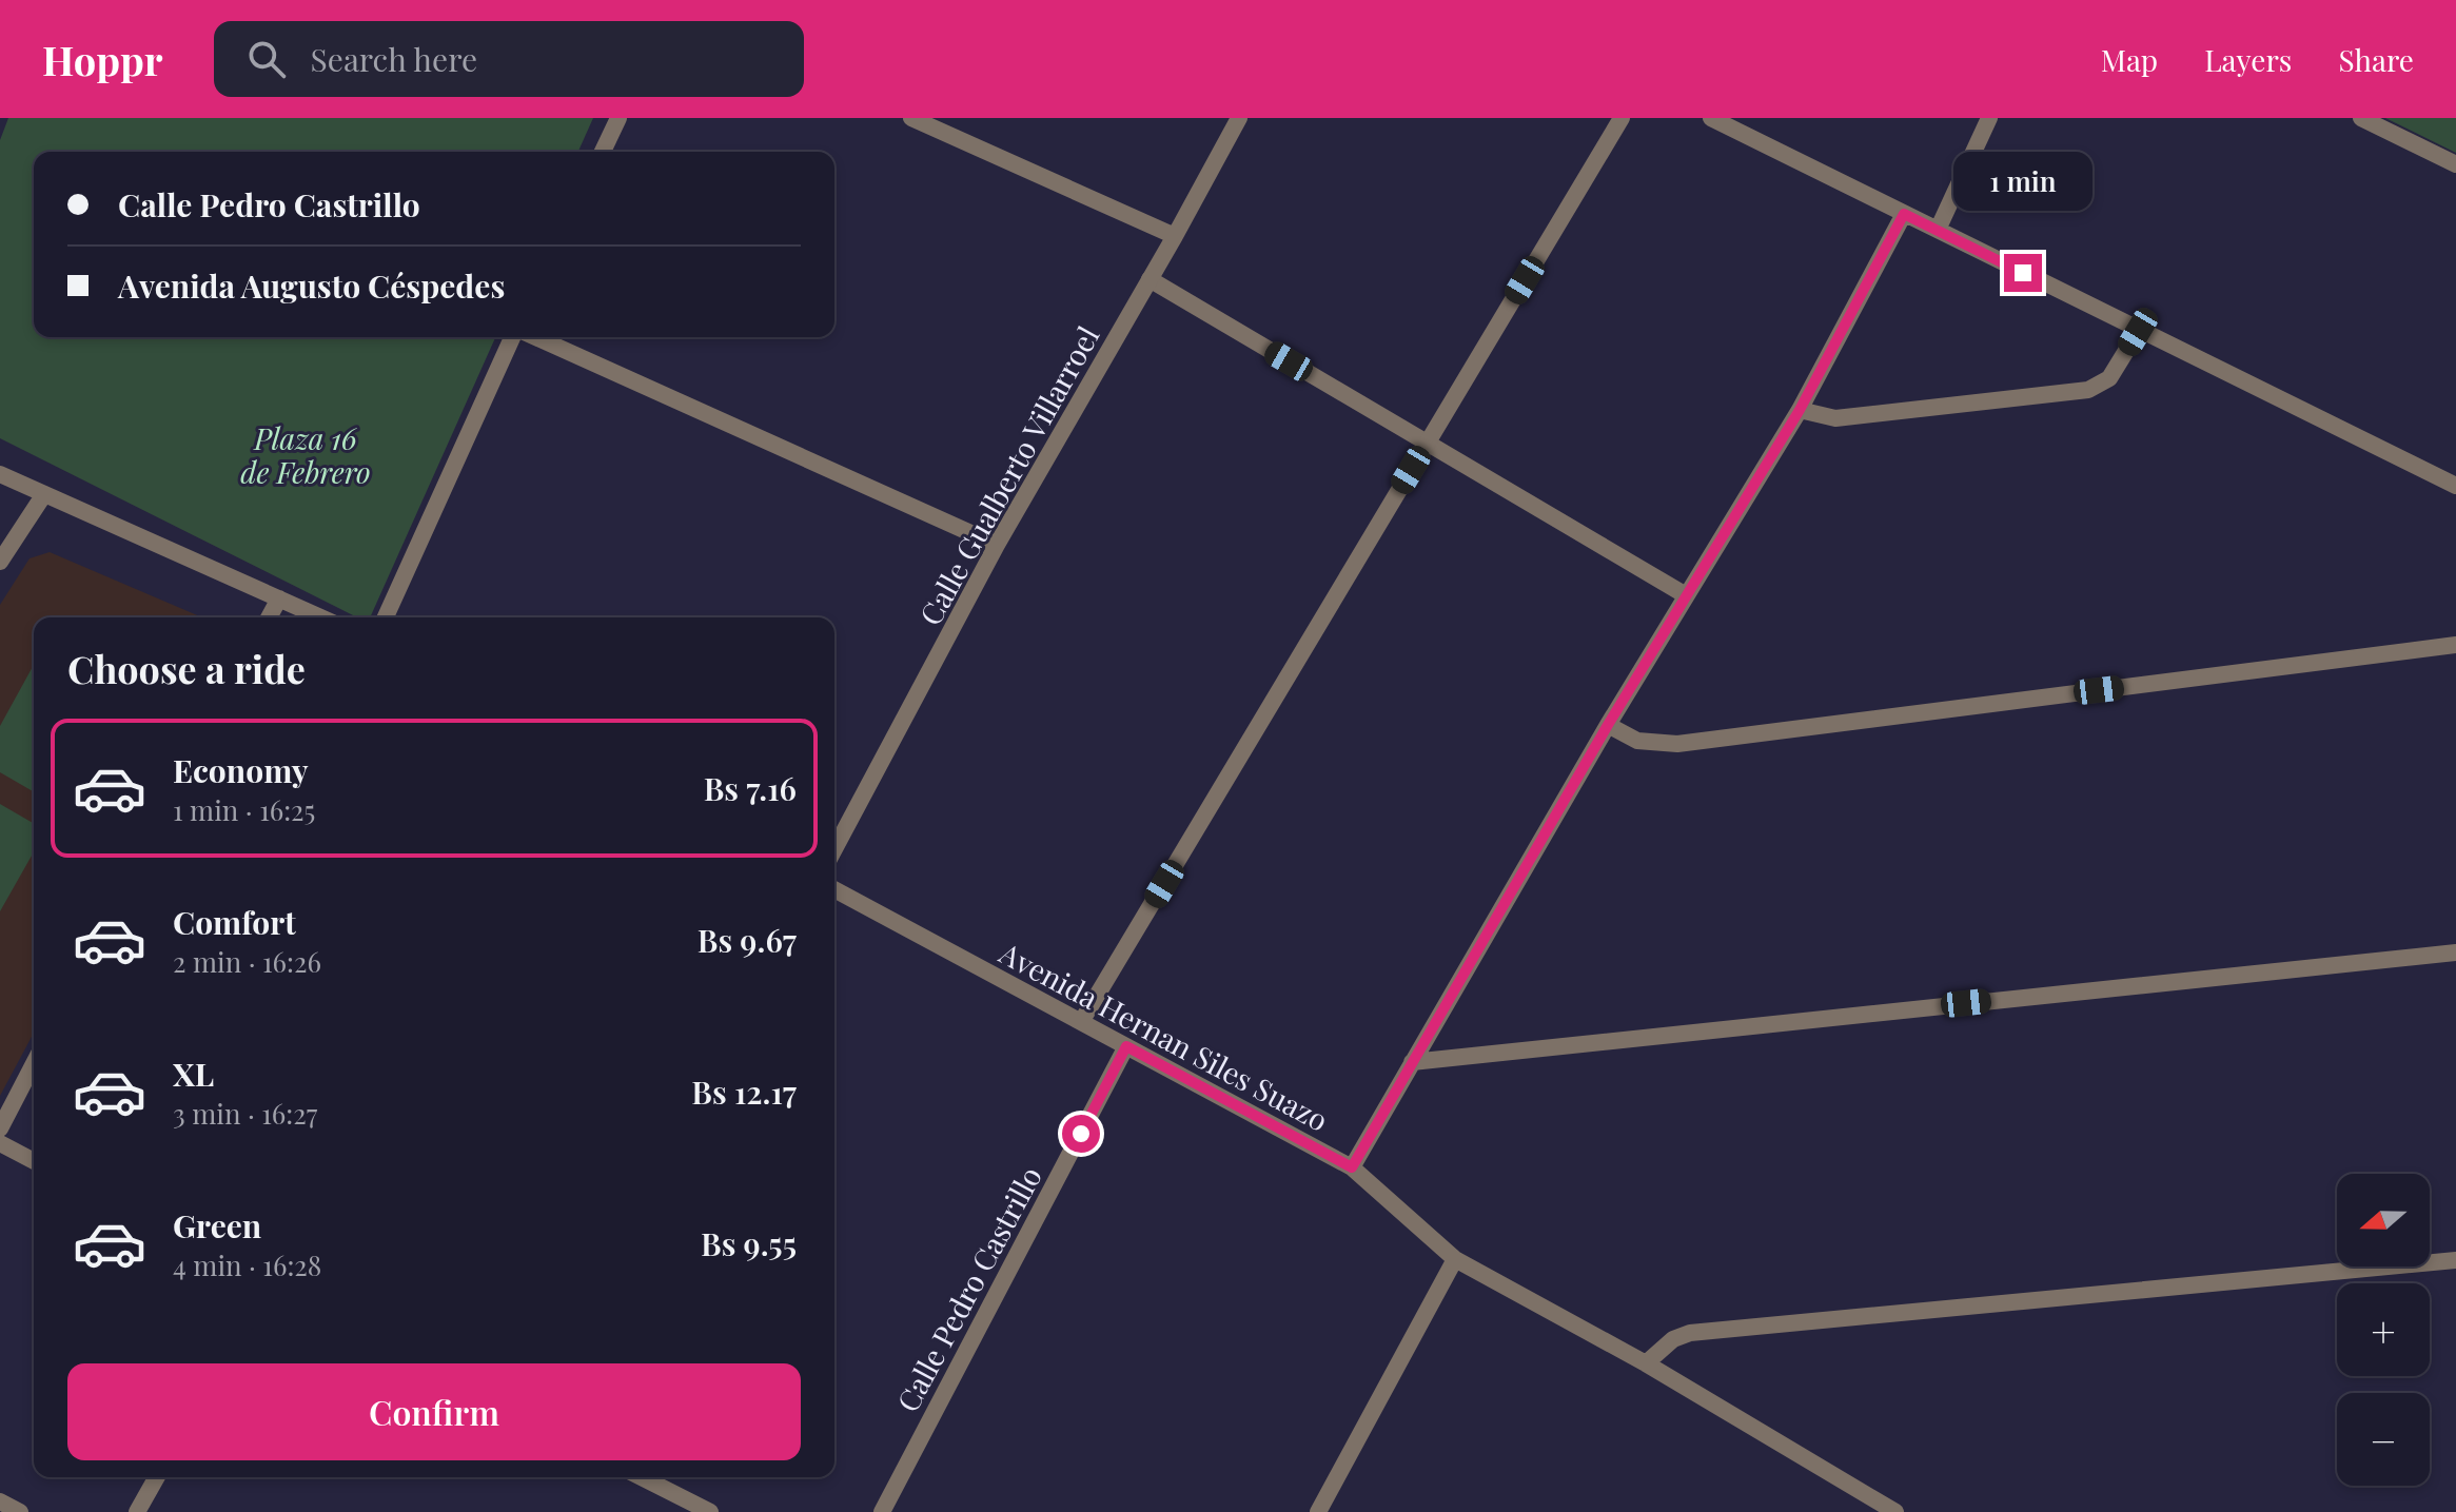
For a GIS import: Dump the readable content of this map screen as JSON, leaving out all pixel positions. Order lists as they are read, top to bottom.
{
  "streets": {
    "street": ["Calle Gualberto Villarroel", "Avenida Hernan Siles Suazo", "Calle Pedro Castrillo"]
  },
  "crossings": [
    ["Avenida Hernan Siles Suazo", "Calle Pedro Castrillo"]
  ],
  "parks": ["Plaza 16 de Febrero"],
  "north": "left",
  "page": {
    "header": "Hoppr",
    "search": "Search here",
    "nav": ["Map", "Layers", "Share"],
    "bubble": "1 min",
    "banner": ["Calle Pedro Castrillo", "Avenida Augusto Céspedes"],
    "heading": "Choose a ride",
    "list": [
      {
        "name": "Economy",
        "note": "1 min · 16:25",
        "value": "Bs 7.16"
      },
      {
        "name": "Comfort",
        "note": "2 min · 16:26",
        "value": "Bs 9.67"
      },
      {
        "name": "XL",
        "note": "3 min · 16:27",
        "value": "Bs 12.17"
      },
      {
        "name": "Green",
        "note": "4 min · 16:28",
        "value": "Bs 9.55"
      }
    ],
    "map_buttons": ["+", "−"],
    "buttons": "Confirm"
  }
}
